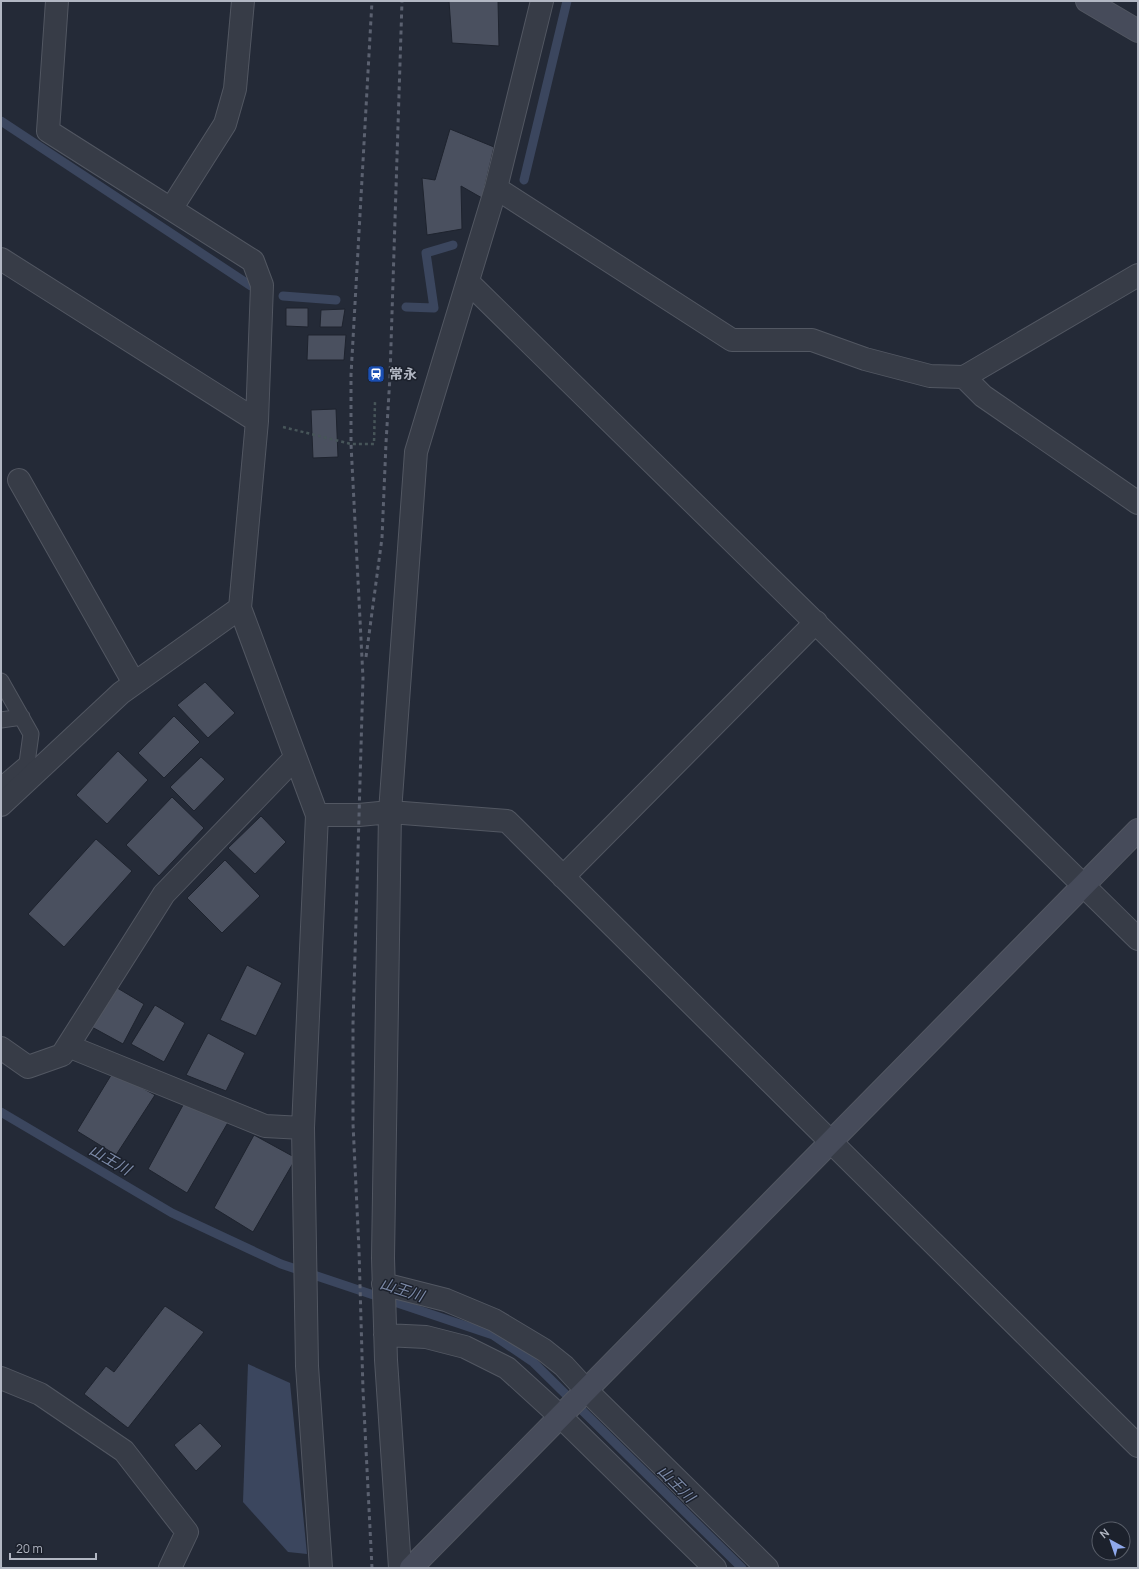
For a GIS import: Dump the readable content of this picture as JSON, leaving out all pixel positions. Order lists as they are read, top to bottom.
{
  "water": ["山王川"],
  "places": {
    "station": ["常永"]
  },
  "scale_bar": "20 m",
  "north": "top left"
}
